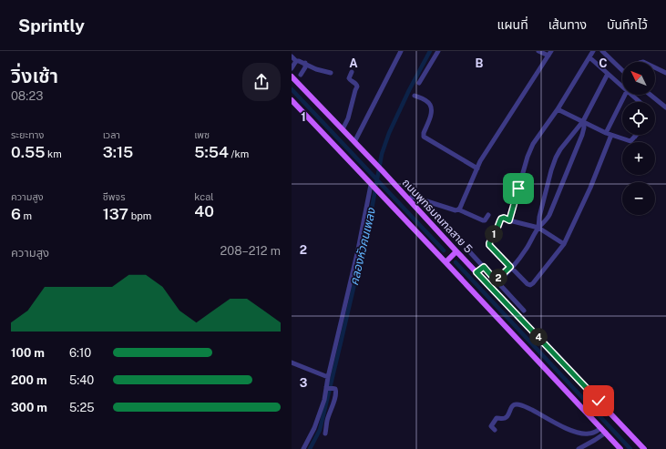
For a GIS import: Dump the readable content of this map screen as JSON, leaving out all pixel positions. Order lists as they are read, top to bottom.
{
  "streets": {
    "main road": ["ถนนพุทธมณฑลสาย 5"]
  },
  "water": ["คลองหัวคนเพลง"],
  "north": "top left",
  "page": {
    "header": "Sprintly",
    "nav": ["แผนที่", "เส้นทาง", "บันทึกไว้"],
    "heading": ["วิ่งเช้า", "08:23"],
    "map_buttons": ["+", "−"],
    "stats": [
      ["ระยะทาง", "0.55 km"],
      ["เวลา", "3:15"],
      ["เพซ", "5:54 /km"],
      ["ความสูง", "6 m"],
      ["ชีพจร", "137 bpm"],
      ["kcal", "40"]
    ],
    "pins": ["1", "2", "4"],
    "chart": ["ความสูง", "208–212 m"],
    "list": [
      {
        "name": "100 m",
        "note": "6:10"
      },
      {
        "name": "200 m",
        "note": "5:40"
      },
      {
        "name": "300 m",
        "note": "5:25"
      }
    ]
  },
  "grid": {
    "columns": ["A", "B", "C"],
    "rows": ["1", "2", "3"]
  }
}
